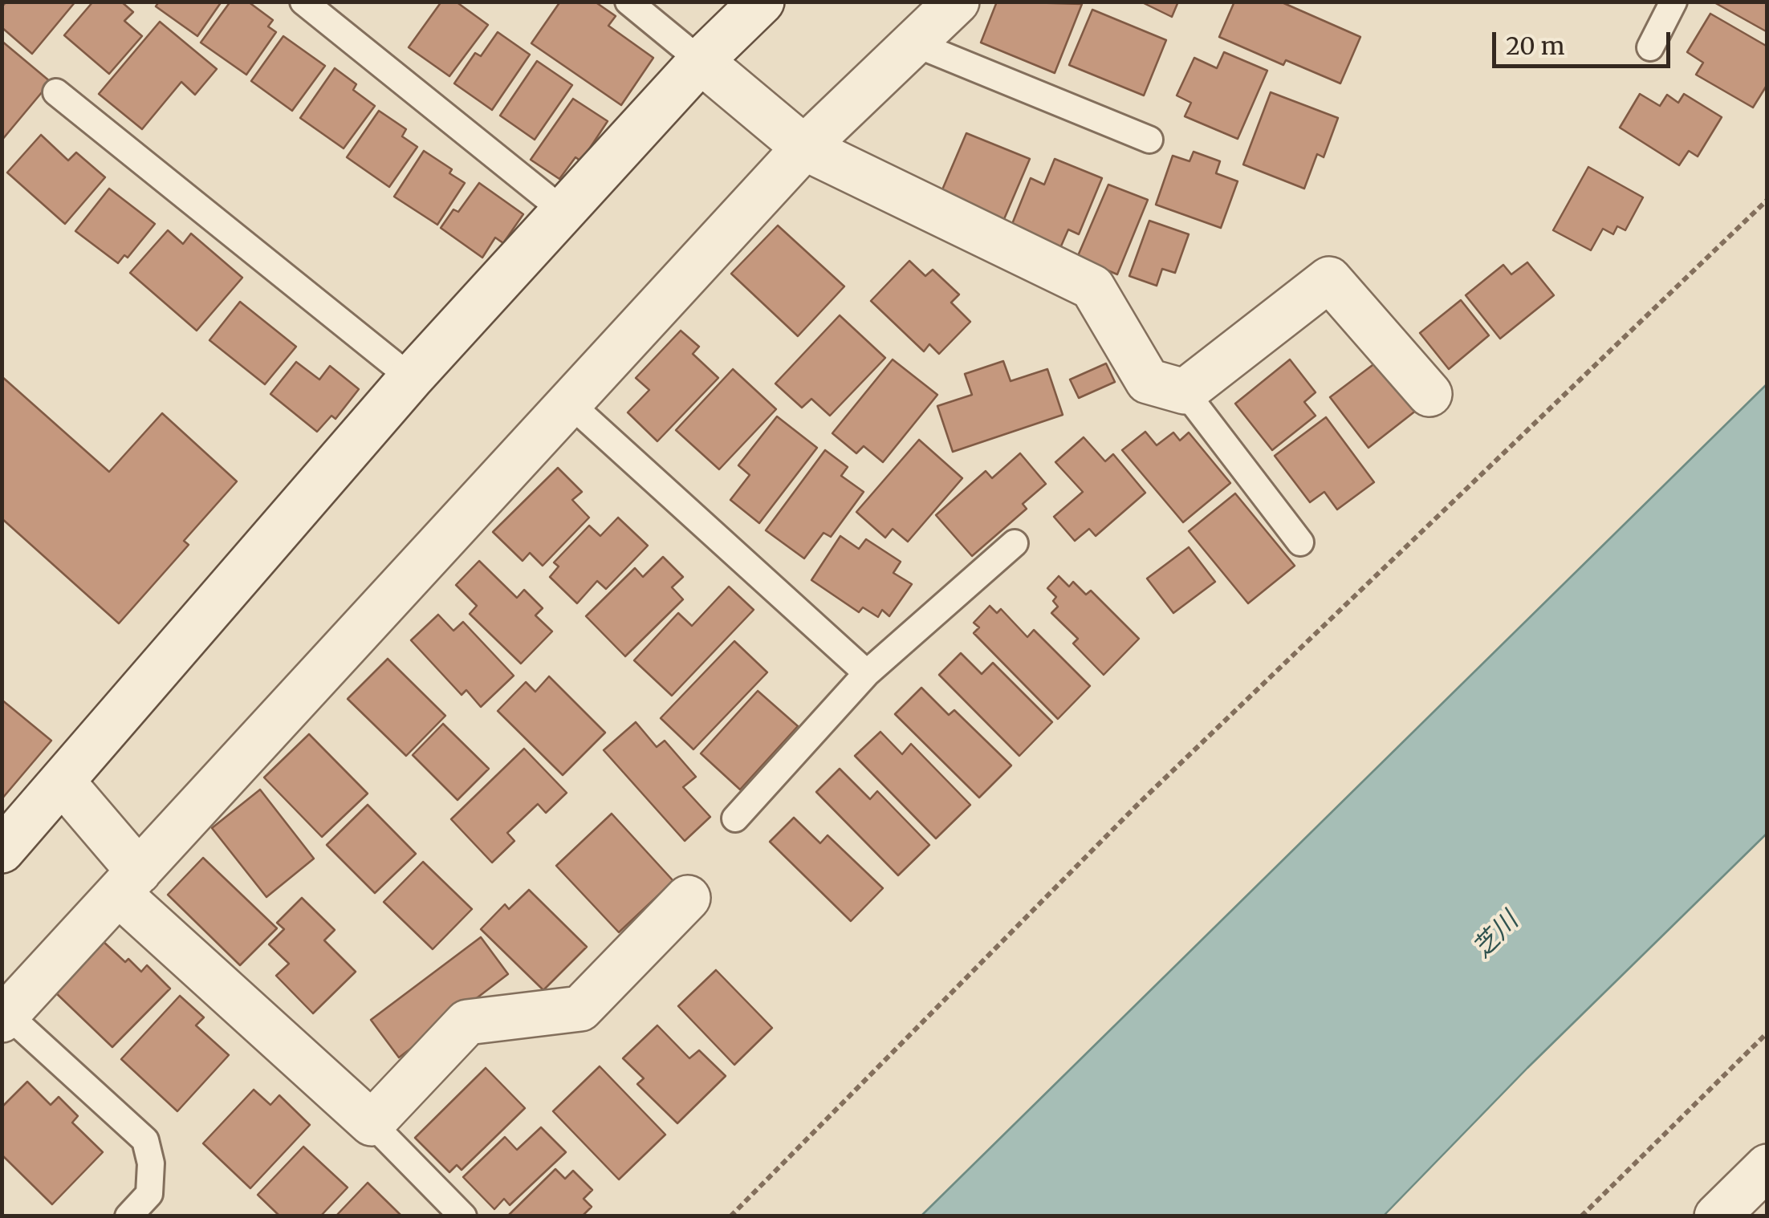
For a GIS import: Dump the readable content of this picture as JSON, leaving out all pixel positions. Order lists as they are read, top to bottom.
{
  "water": ["芝川"],
  "scale_bar": "20 m"
}
